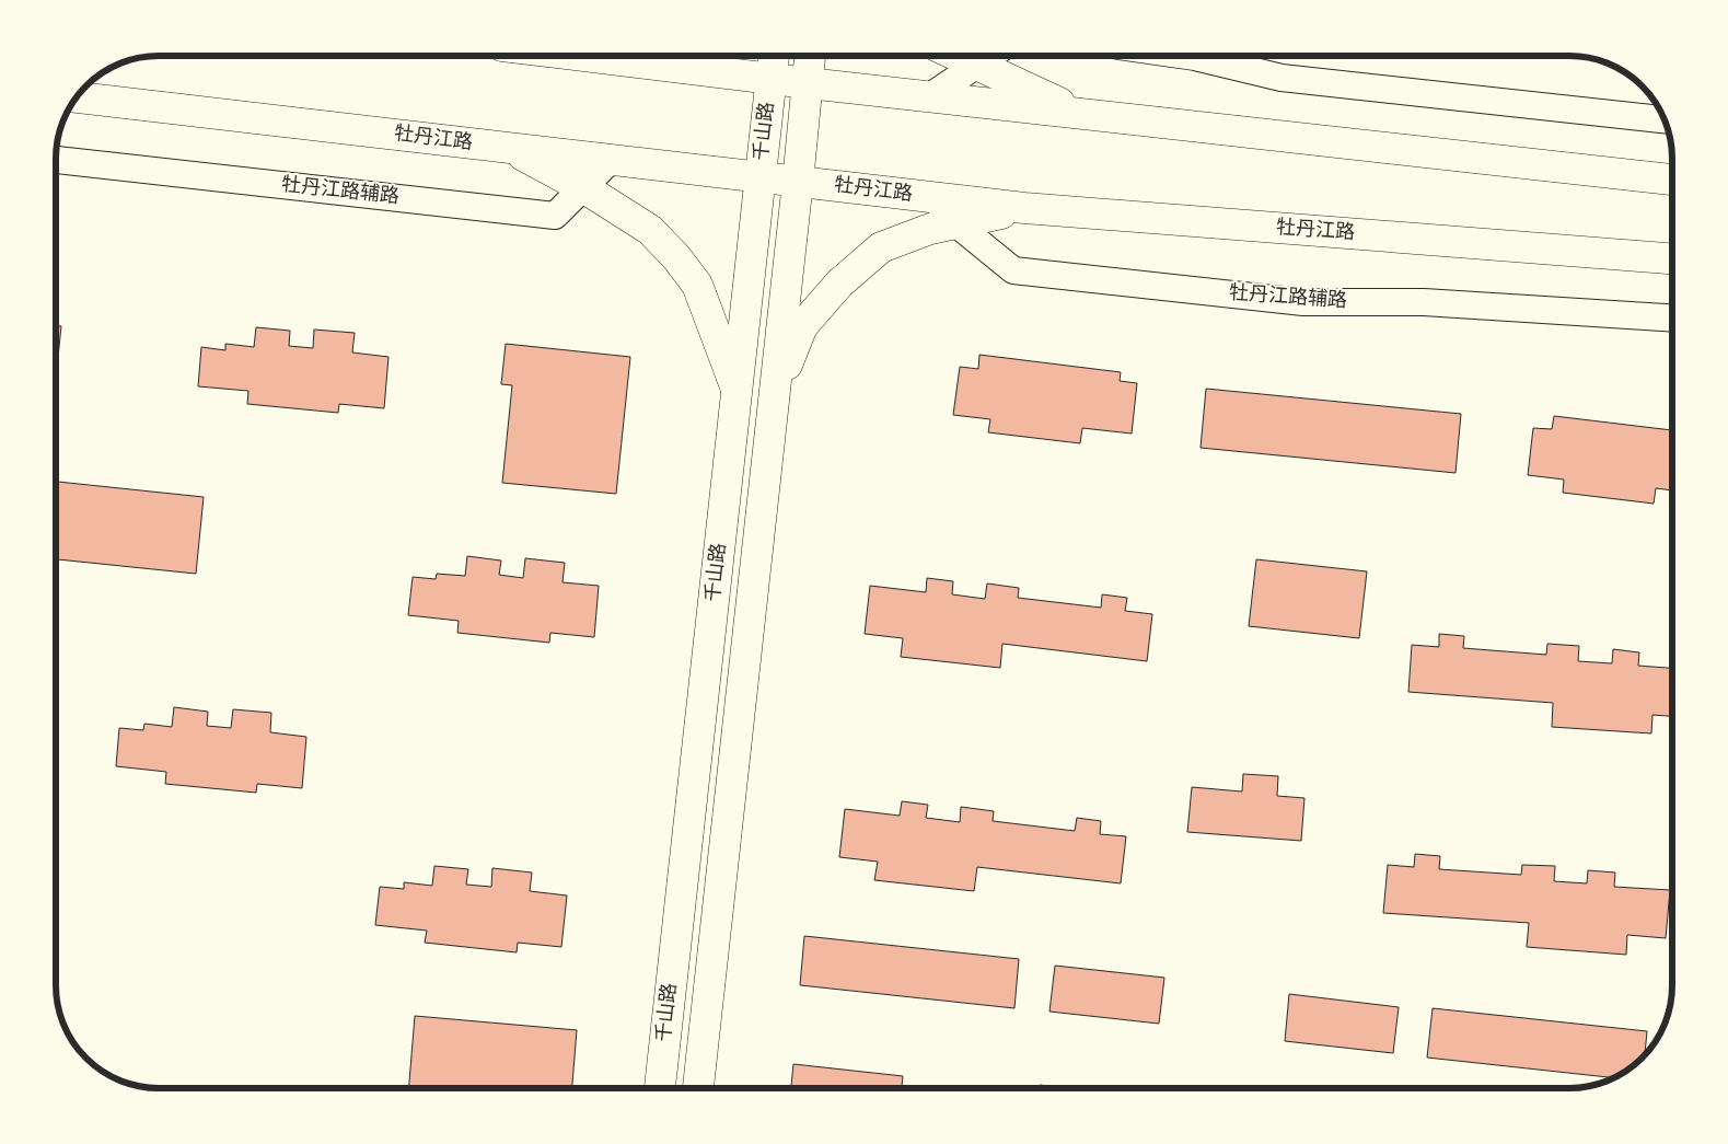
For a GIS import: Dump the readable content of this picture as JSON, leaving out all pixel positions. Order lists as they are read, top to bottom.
{
  "streets": {
    "street": ["千山路", "牡丹江路", "牡丹江路辅路"]
  },
  "crossings": [
    ["千山路", "牡丹江路"],
    ["牡丹江路", "牡丹江路辅路"]
  ]
}
